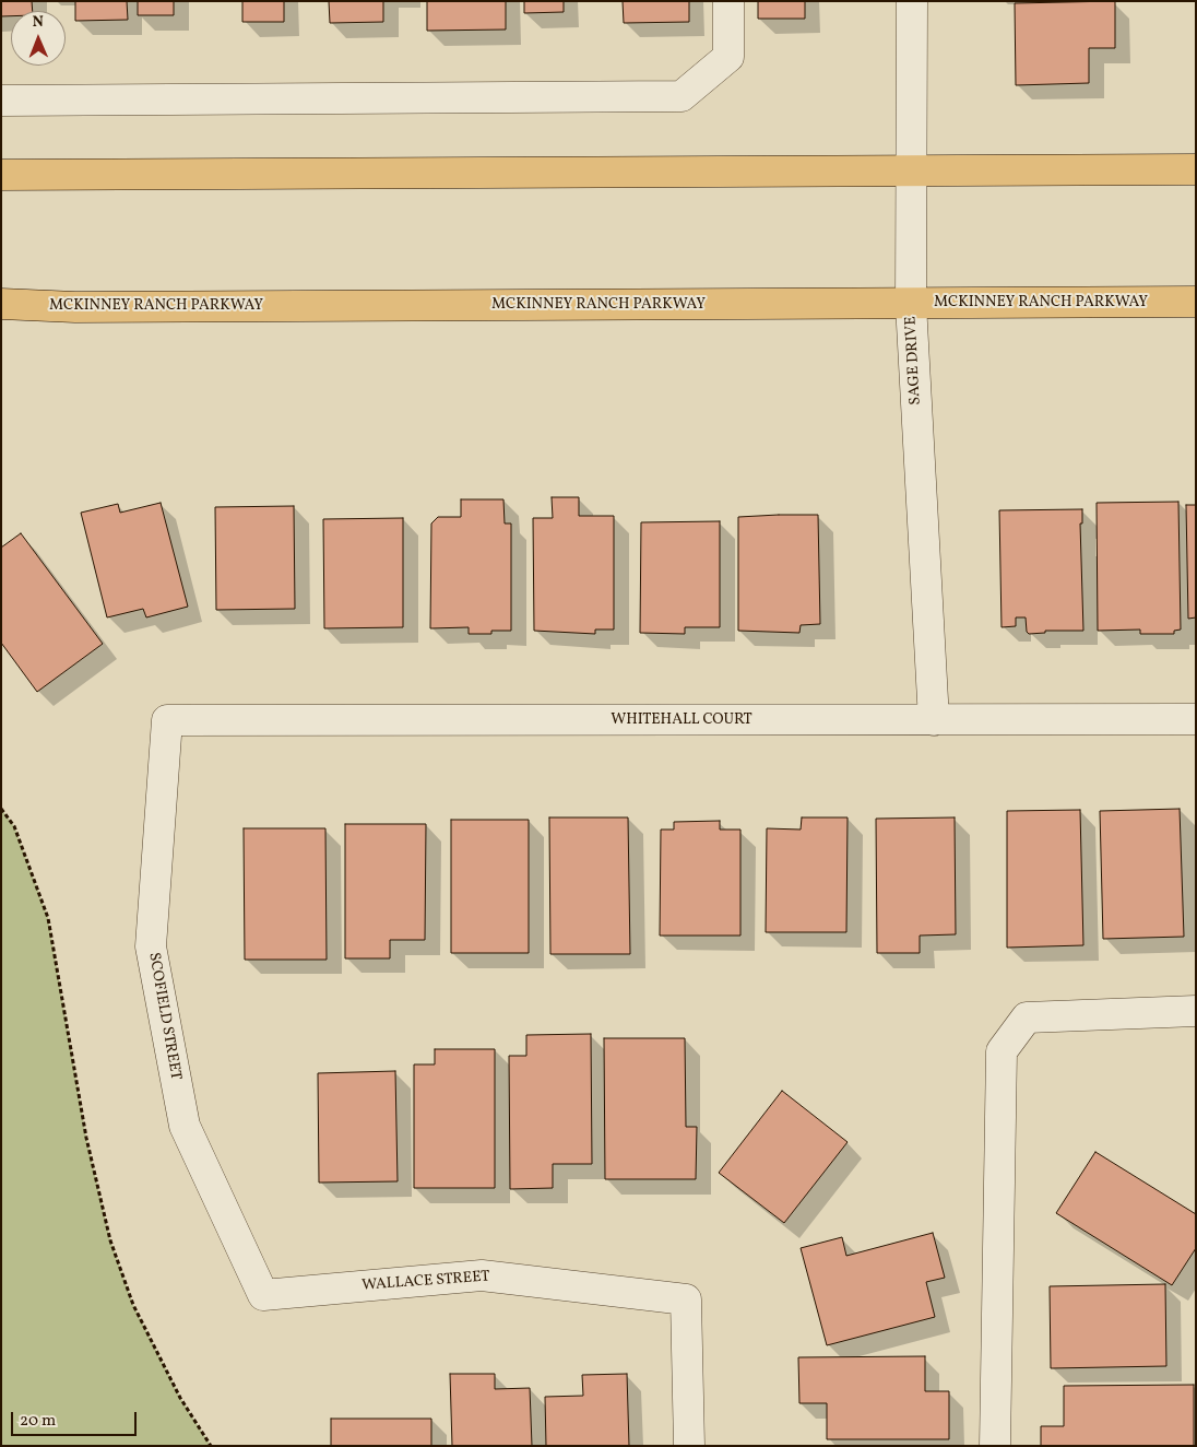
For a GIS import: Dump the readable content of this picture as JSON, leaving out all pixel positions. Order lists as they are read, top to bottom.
{
  "streets": {
    "main road": ["MCKINNEY RANCH PARKWAY"],
    "street": [
      "SAGE DRIVE",
      "WHITEHALL COURT",
      "SCOFIELD STREET",
      "WALLACE STREET"
    ]
  },
  "crossings": [
    ["MCKINNEY RANCH PARKWAY", "SAGE DRIVE"],
    ["SAGE DRIVE", "WHITEHALL COURT"],
    ["WHITEHALL COURT", "SCOFIELD STREET"],
    ["SCOFIELD STREET", "WALLACE STREET"]
  ],
  "scale_bar": "20 m",
  "north": "top"
}
